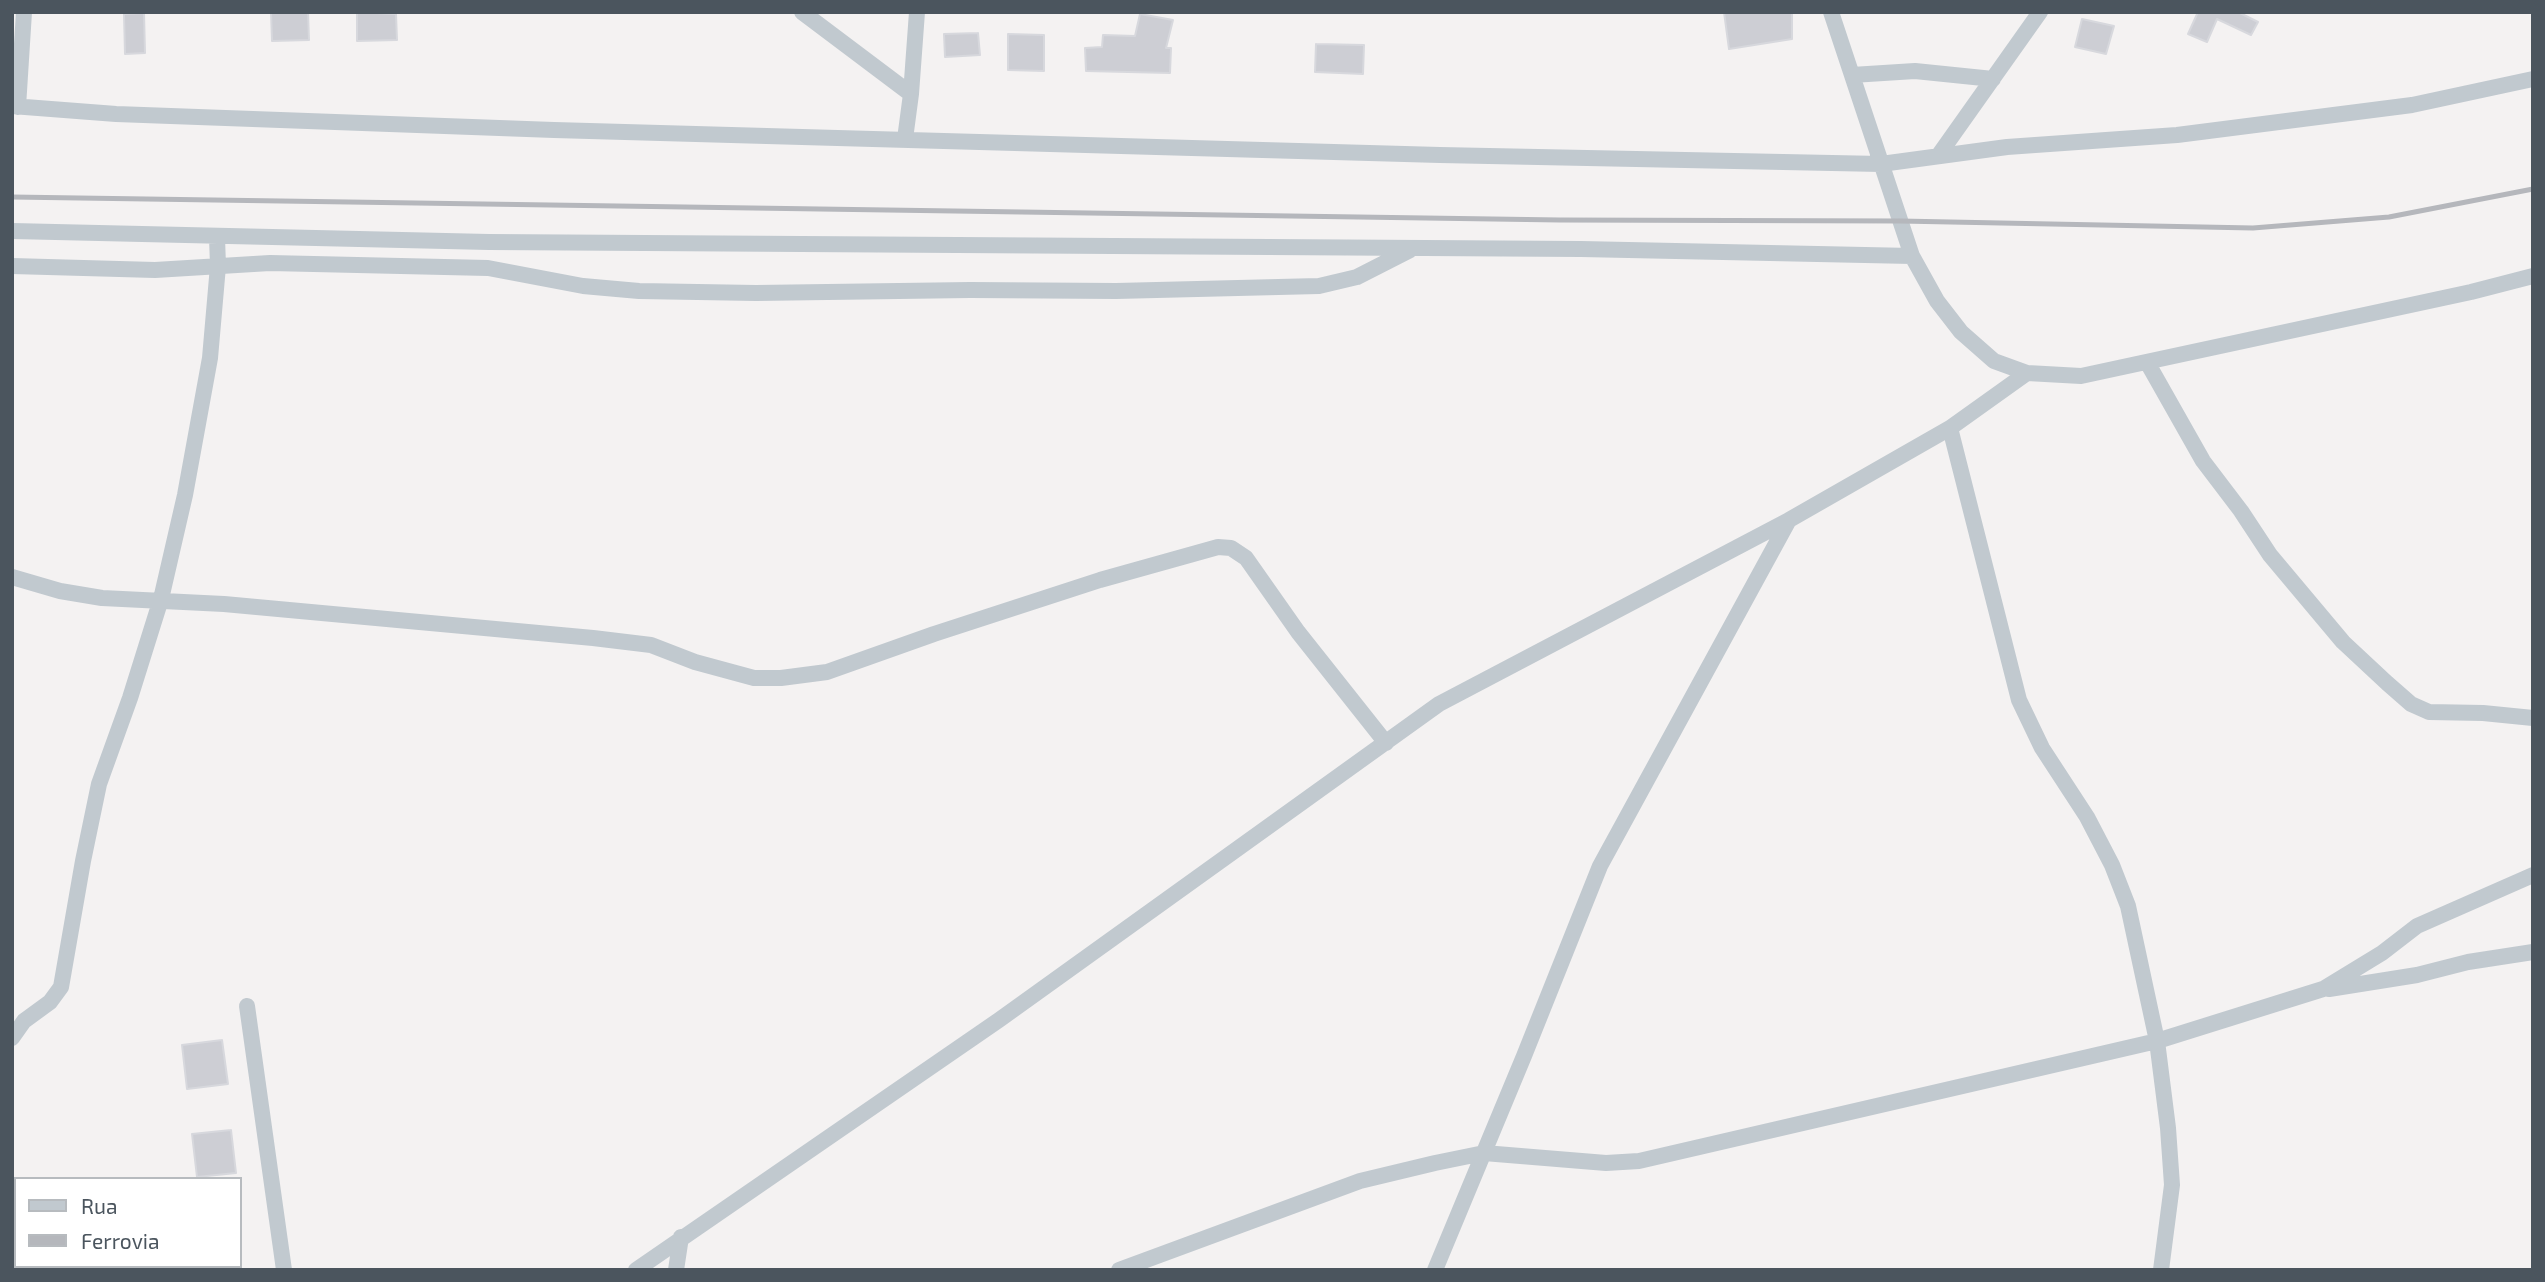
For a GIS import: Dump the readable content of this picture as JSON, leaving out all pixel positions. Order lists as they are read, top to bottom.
{
  "legend": ["Rua", "Ferrovia"]
}
